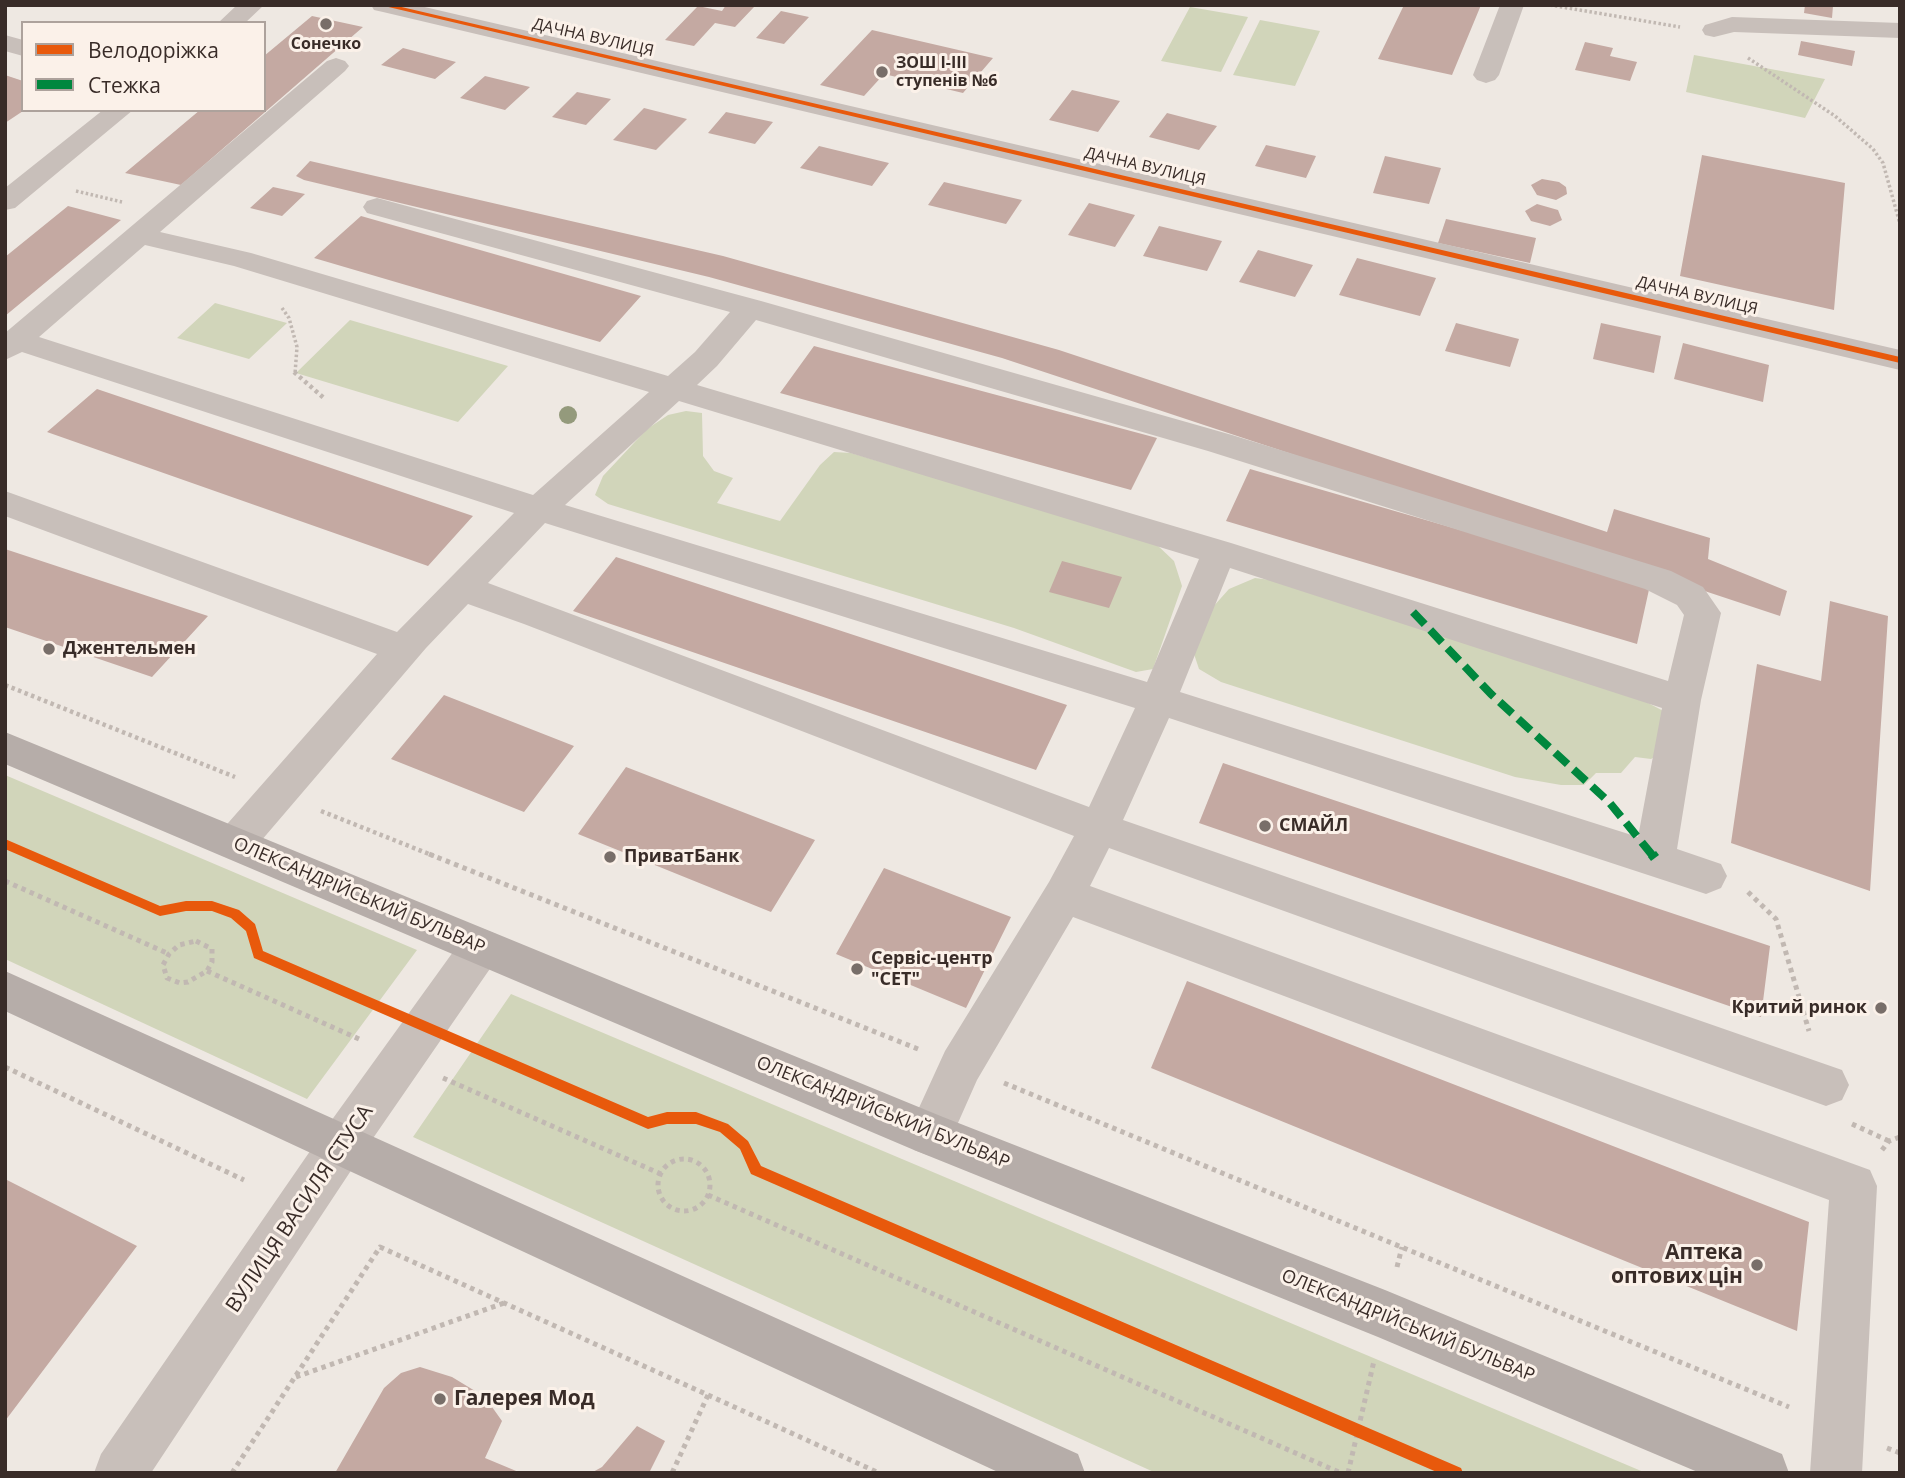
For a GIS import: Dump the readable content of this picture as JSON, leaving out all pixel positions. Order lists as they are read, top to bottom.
{
  "streets": {
    "main road": ["ОЛЕКСАНДРІЙСЬКИЙ БУЛЬВАР"],
    "street": ["ДАЧНА ВУЛИЦЯ", "ВУЛИЦЯ ВАСИЛЯ СТУСА"]
  },
  "crossings": [
    ["ОЛЕКСАНДРІЙСЬКИЙ БУЛЬВАР", "ВУЛИЦЯ ВАСИЛЯ СТУСА"]
  ],
  "places": [
    "Сонечко",
    "ЗОШ І-ІІІ ступенів №6",
    "Джентельмен",
    "СМАЙЛ",
    "ПриватБанк",
    "Сервіс-центр \"СЕТ\"",
    "Критий ринок",
    "Аптека оптових цін",
    "Галерея Мод"
  ],
  "legend": ["Велодоріжка", "Стежка"]
}
